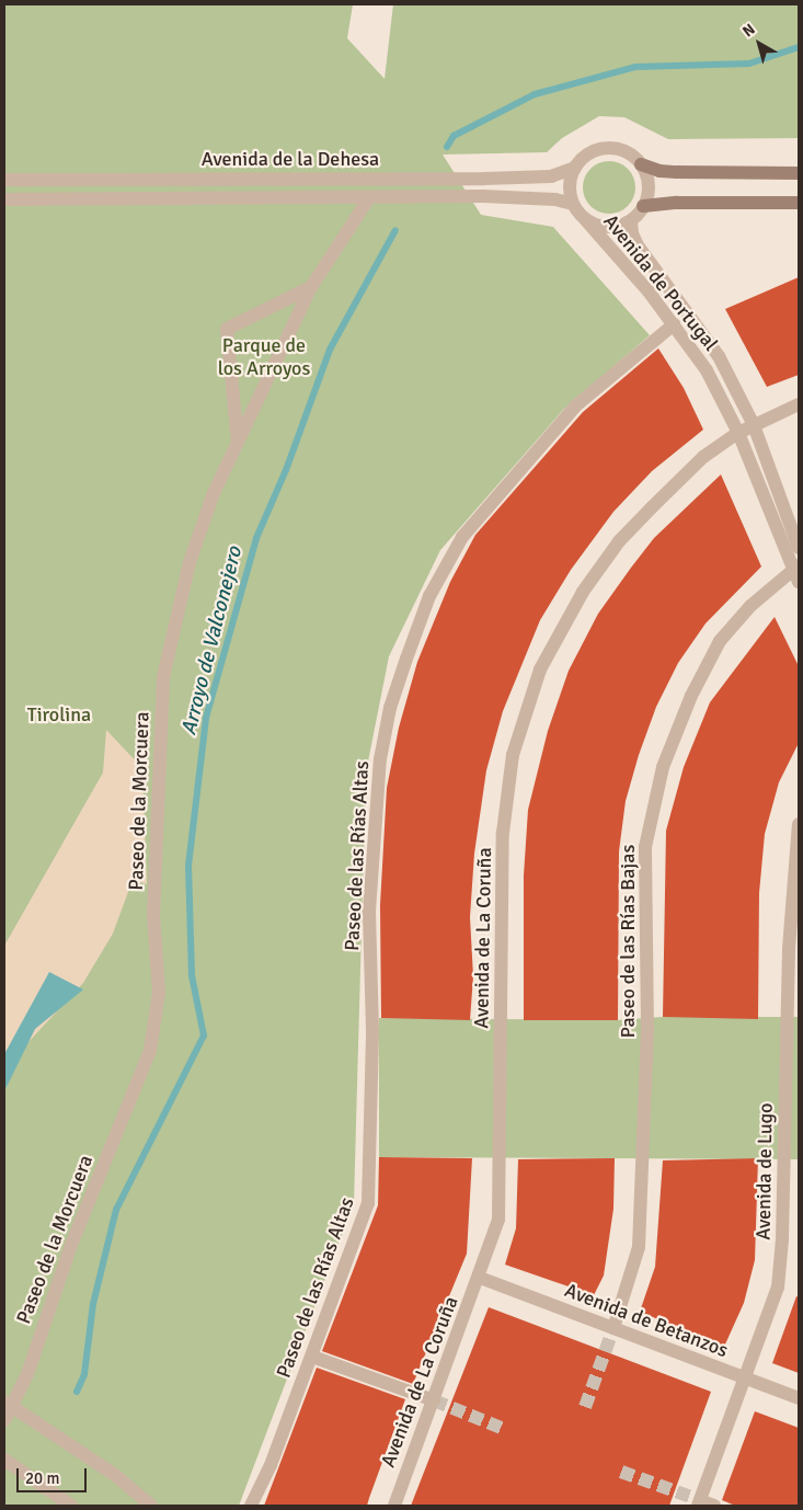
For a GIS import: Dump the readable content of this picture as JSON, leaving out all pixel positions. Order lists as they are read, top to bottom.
{
  "streets": {
    "main road": ["Avenida de la Dehesa"],
    "street": [
      "Avenida de Portugal",
      "Paseo de la Morcuera",
      "Paseo de las Rías Altas",
      "Avenida de La Coruña",
      "Paseo de las Rías Bajas",
      "Avenida de Lugo",
      "Avenida de Betanzos"
    ]
  },
  "crossings": [
    ["Avenida de la Dehesa", "Avenida de Portugal"],
    ["Avenida de la Dehesa", "Paseo de la Morcuera"],
    ["Avenida de Portugal", "Paseo de las Rías Altas"],
    ["Avenida de Portugal", "Avenida de La Coruña"],
    ["Avenida de Portugal", "Paseo de las Rías Bajas"],
    ["Avenida de La Coruña", "Avenida de Betanzos"],
    ["Paseo de las Rías Bajas", "Avenida de Betanzos"],
    ["Avenida de Lugo", "Avenida de Betanzos"]
  ],
  "water": ["Arroyo de Valconejero"],
  "parks": ["Parque de los Arroyos", "Tirolina"],
  "scale_bar": "20 m",
  "north": "top left"
}
